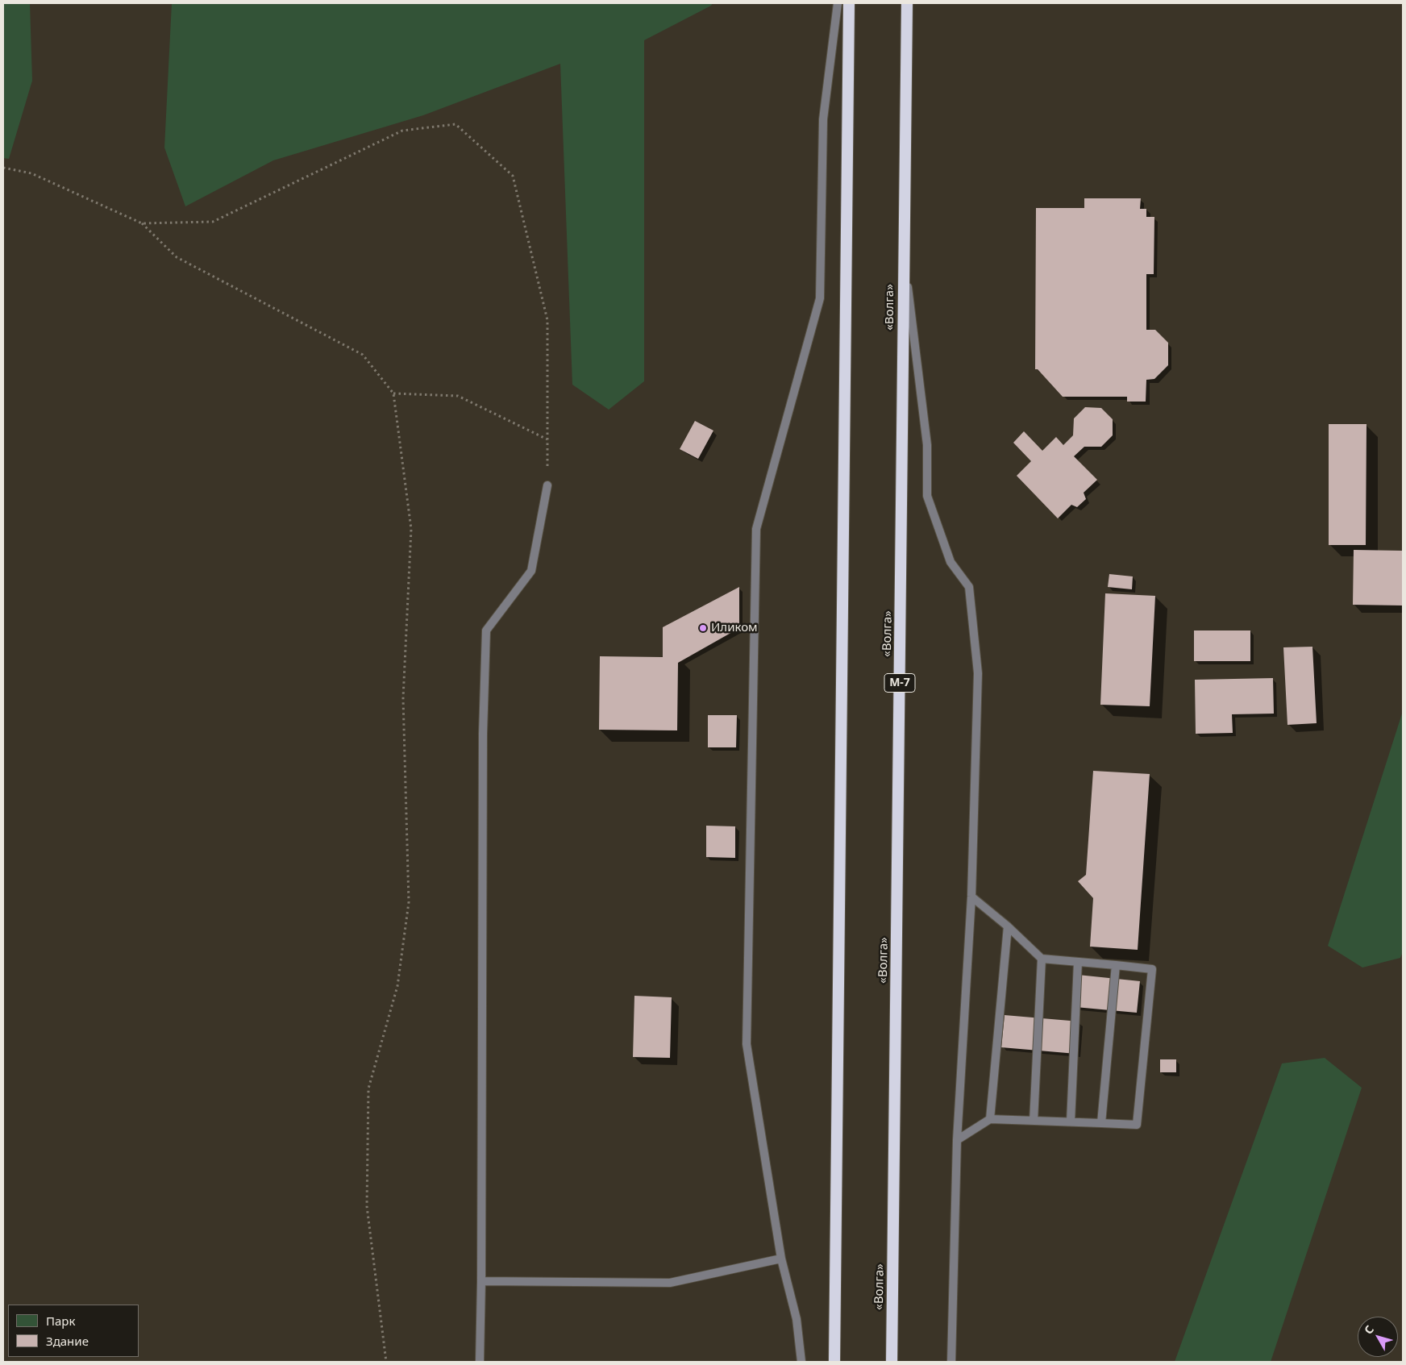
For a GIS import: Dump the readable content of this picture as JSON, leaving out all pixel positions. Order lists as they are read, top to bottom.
{
  "streets": {
    "highway": ["«Волга»", "М-7"]
  },
  "places": ["Иликом"],
  "legend": ["Парк", "Здание"],
  "north": "top left"
}
